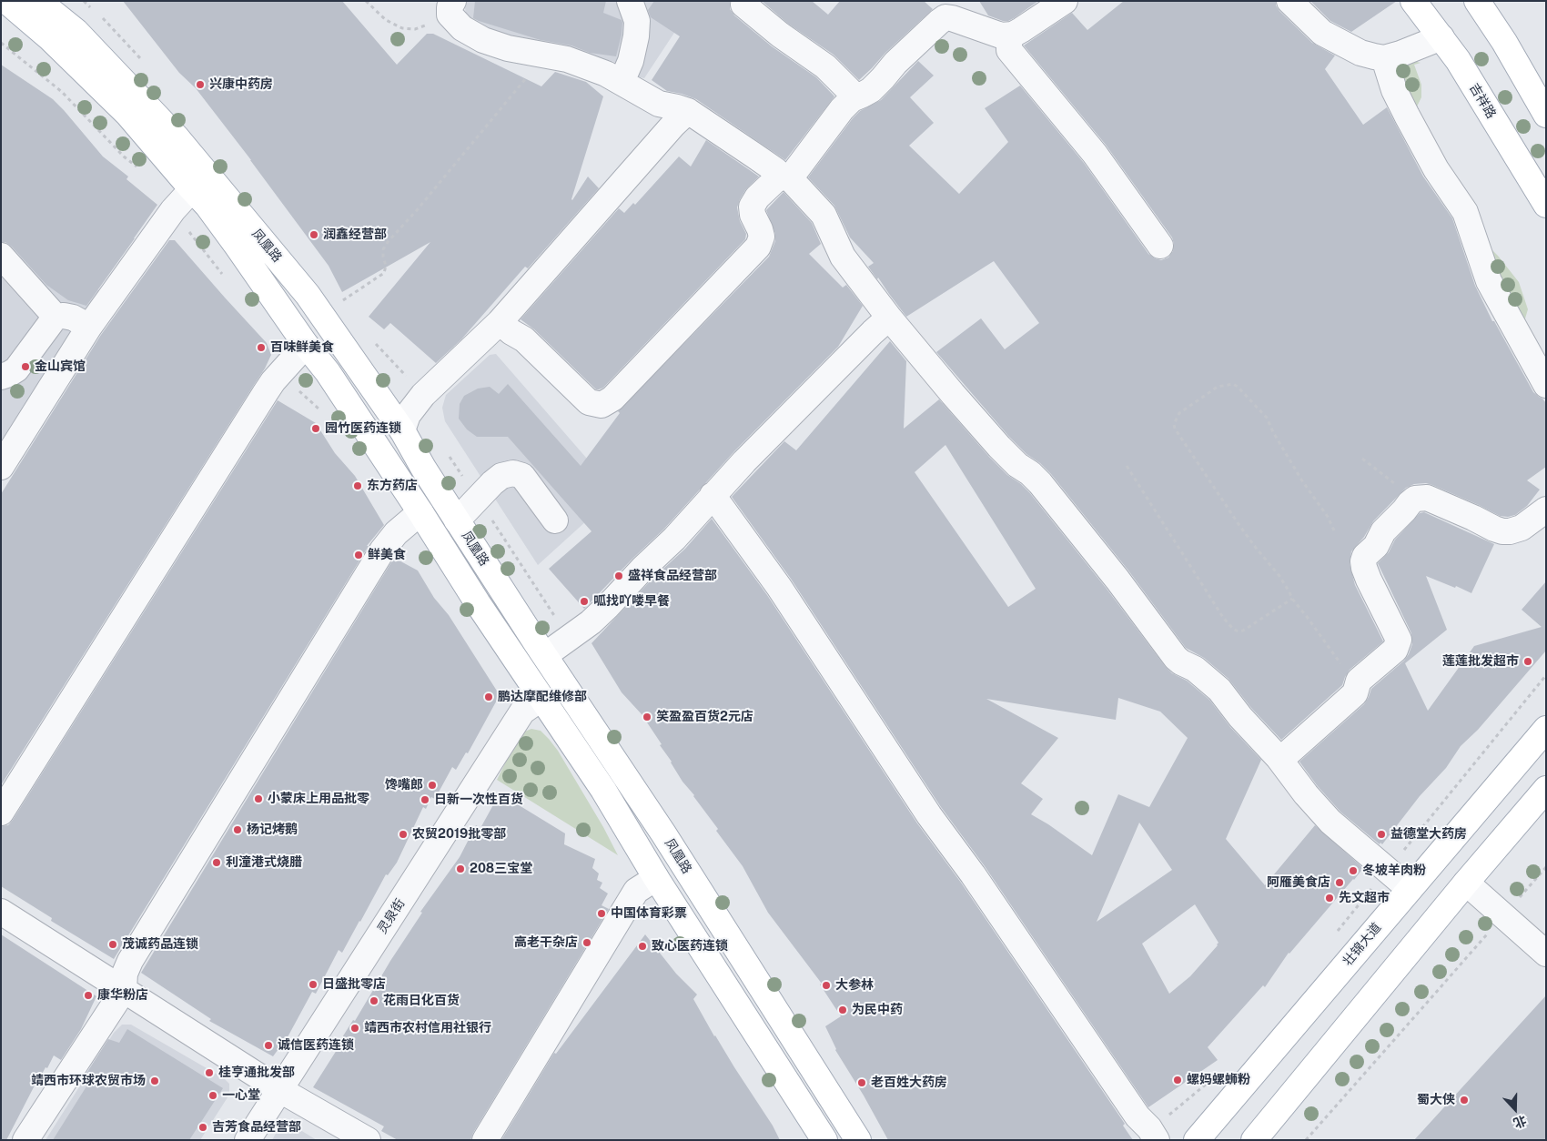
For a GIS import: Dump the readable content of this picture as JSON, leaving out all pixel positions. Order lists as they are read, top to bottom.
{
  "streets": {
    "main road": ["吉祥路", "凤凰路", "壮锦大道"],
    "street": ["灵泉街"]
  },
  "crossings": [
    ["凤凰路", "灵泉街"]
  ],
  "places": [
    "兴康中药房",
    "润鑫经营部",
    "百味鲜美食",
    "金山宾馆",
    "园竹医药连锁",
    "东方药店",
    "鲜美食",
    "盛祥食品经营部",
    "呱找吖喽早餐",
    "莲莲批发超市",
    "鹏达摩配维修部",
    "笑盈盈百货2元店",
    "馋嘴郎",
    "小蒙床上用品批零",
    "日新一次性百货",
    "杨记烤鹅",
    "农贸2019批零部",
    "益德堂大药房",
    "利潼港式烧腊",
    "208三宝堂",
    "冬坡羊肉粉",
    "阿雁美食店",
    "先文超市",
    "中国体育彩票",
    "高老干杂店",
    "茂诚药品连锁",
    "致心医药连锁",
    "日盛批零店",
    "大参林",
    "康华粉店",
    "花雨日化百货",
    "为民中药",
    "靖西市农村信用社银行",
    "诚信医药连锁",
    "桂亨通批发部",
    "螺妈螺蛳粉",
    "靖西市环球农贸市场",
    "老百姓大药房",
    "一心堂",
    "蜀大侠",
    "吉芳食品经营部"
  ],
  "north": "bottom"
}
